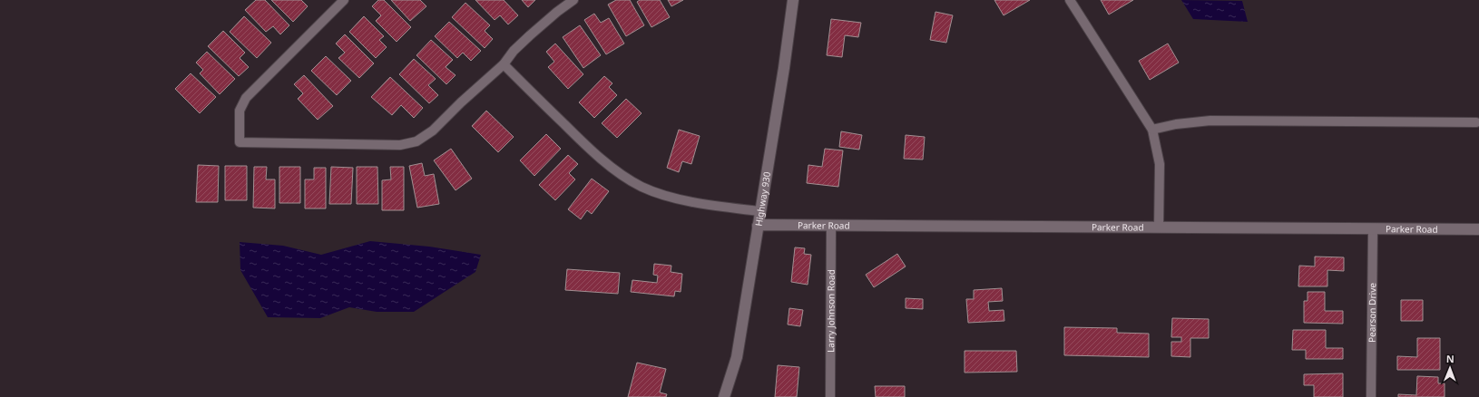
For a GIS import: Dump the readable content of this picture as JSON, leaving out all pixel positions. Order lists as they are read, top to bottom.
{
  "streets": {
    "street": [
      "Highway 930",
      "Parker Road",
      "Larry Johnson Road",
      "Pearson Drive"
    ]
  },
  "crossings": [
    ["Highway 930", "Parker Road"],
    ["Parker Road", "Larry Johnson Road"],
    ["Parker Road", "Pearson Drive"]
  ],
  "north": "top"
}
